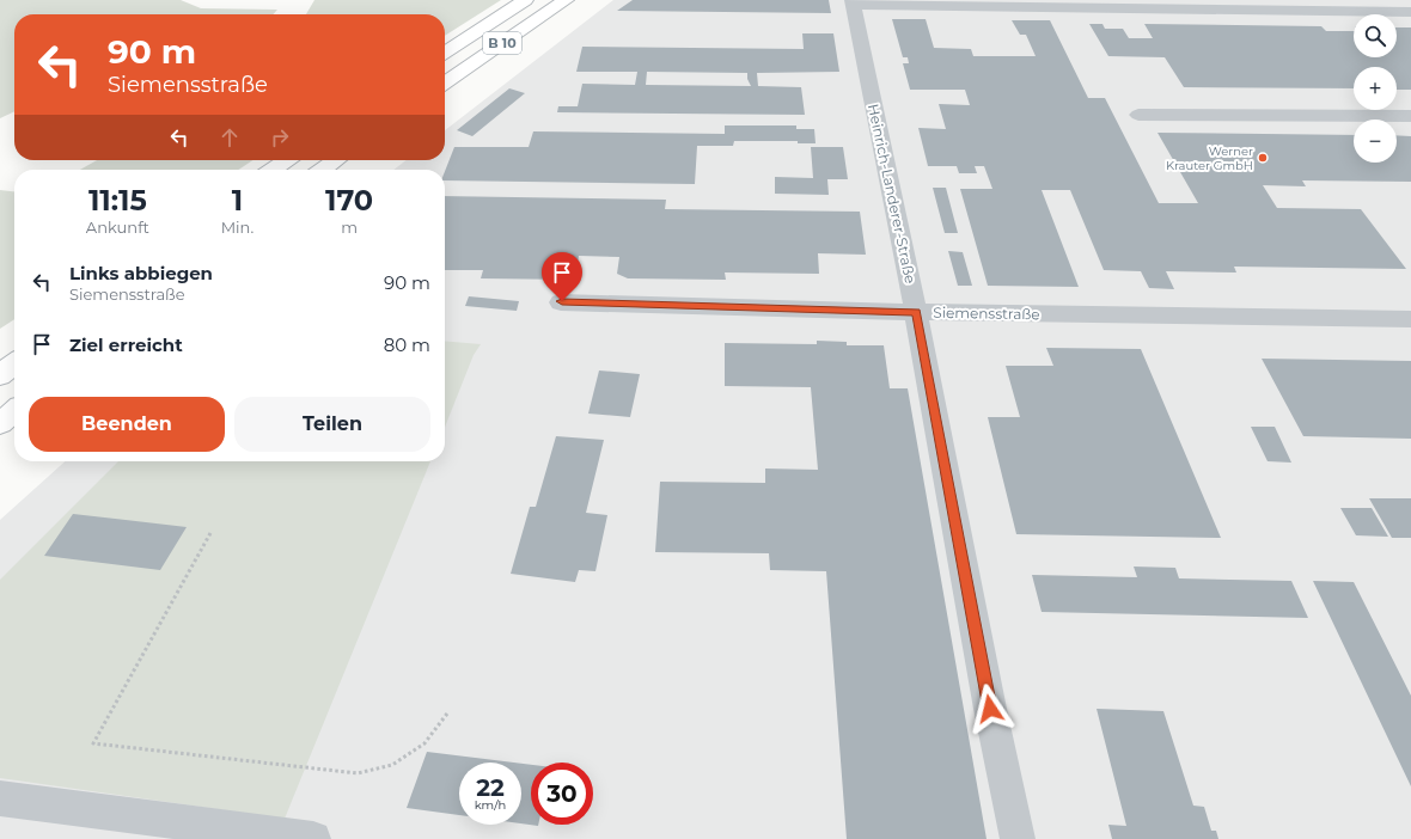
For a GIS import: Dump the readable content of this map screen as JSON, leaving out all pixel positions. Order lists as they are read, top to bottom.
{
  "streets": {
    "highway": ["B 10"],
    "street": ["Heinrich-Landerer-Straße", "Siemensstraße"]
  },
  "crossings": [
    ["Heinrich-Landerer-Straße", "Siemensstraße"]
  ],
  "places": ["Werner Krauter GmbH"],
  "page": {
    "map_buttons": ["+", "−"],
    "turn": ["90 m", "Siemensstraße"],
    "eta": [
      "11:15",
      "Ankunft",
      "1",
      "Min.",
      "170",
      "m"
    ],
    "list": [
      {
        "name": "Links abbiegen",
        "note": "Siemensstraße",
        "value": "90 m"
      },
      {
        "name": "Ziel erreicht",
        "value": "80 m"
      }
    ],
    "buttons": ["Beenden", "Teilen"],
    "speed": "22 km/h",
    "limit": "30"
  }
}
